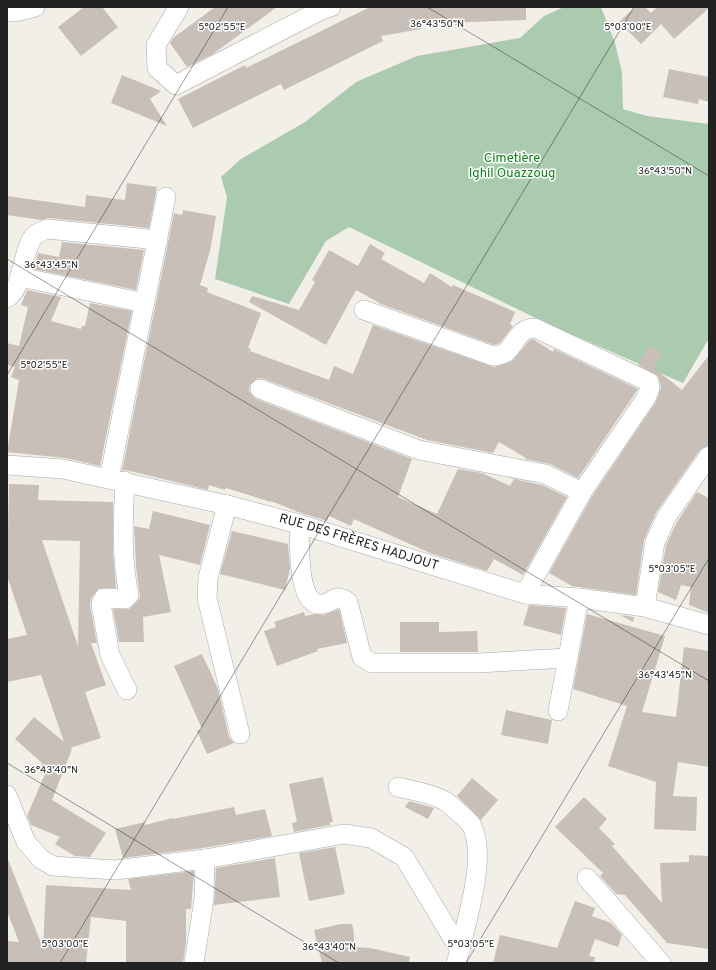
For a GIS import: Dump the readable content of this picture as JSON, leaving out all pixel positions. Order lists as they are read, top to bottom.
{
  "streets": {
    "street": ["RUE DES FRÈRES HADJOUT"]
  },
  "parks": ["Cimetière Ighil Ouazzoug"],
  "coordinates": [
    "36°43'50\"N",
    "5°03'00\"E",
    "5°02'55\"E",
    "36°43'45\"N",
    "5°03'05\"E",
    "36°43'40\"N"
  ]
}
